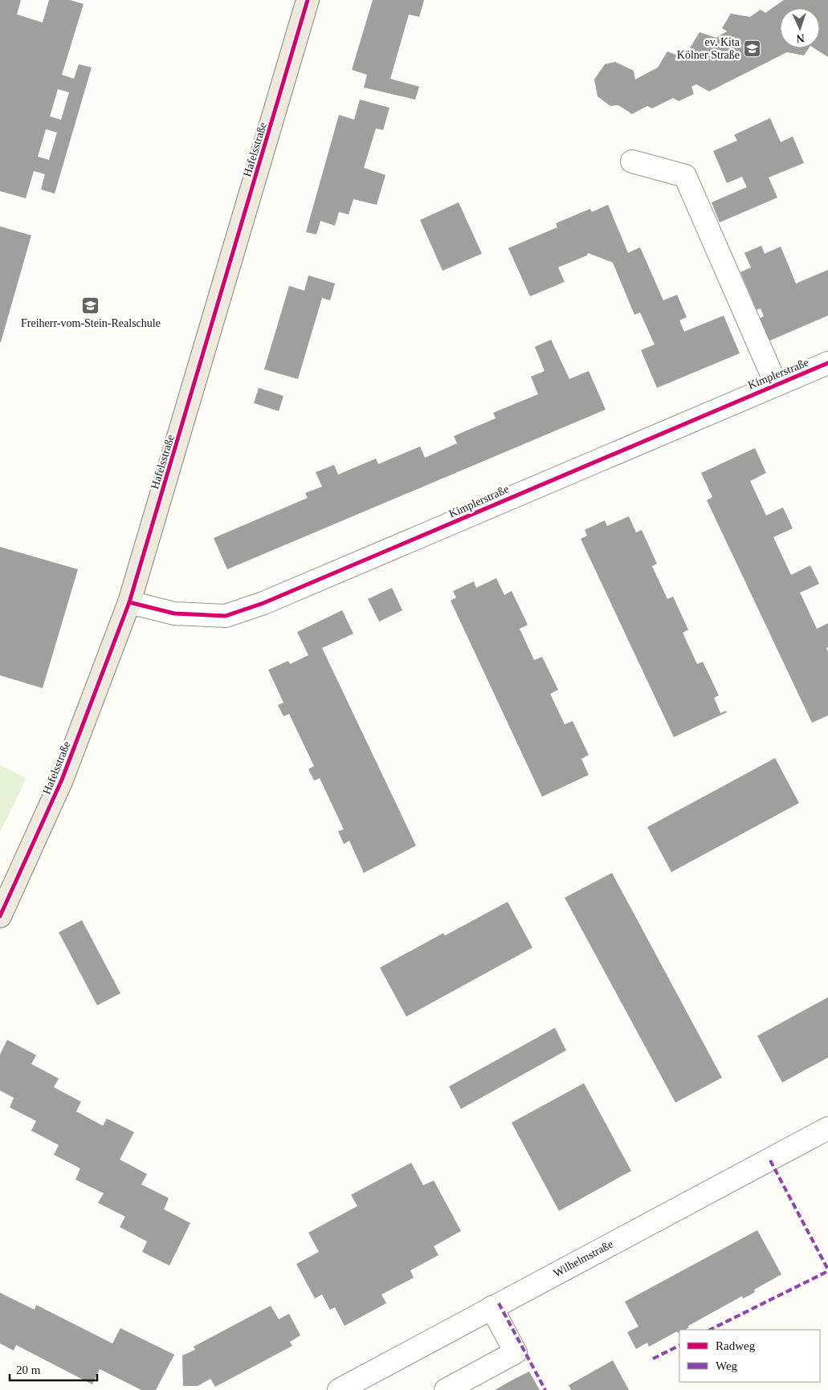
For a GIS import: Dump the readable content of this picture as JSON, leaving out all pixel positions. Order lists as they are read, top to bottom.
{
  "streets": {
    "main road": ["Hafelsstraße"],
    "street": ["Kimplerstraße", "Wilhelmstraße"]
  },
  "crossings": [
    ["Hafelsstraße", "Kimplerstraße"]
  ],
  "places": {
    "school or university": ["ev. Kita Kölner Straße", "Freiherr-vom-Stein-Realschule"]
  },
  "legend": ["Radweg", "Weg"],
  "scale_bar": "20 m",
  "north": "bottom"
}
